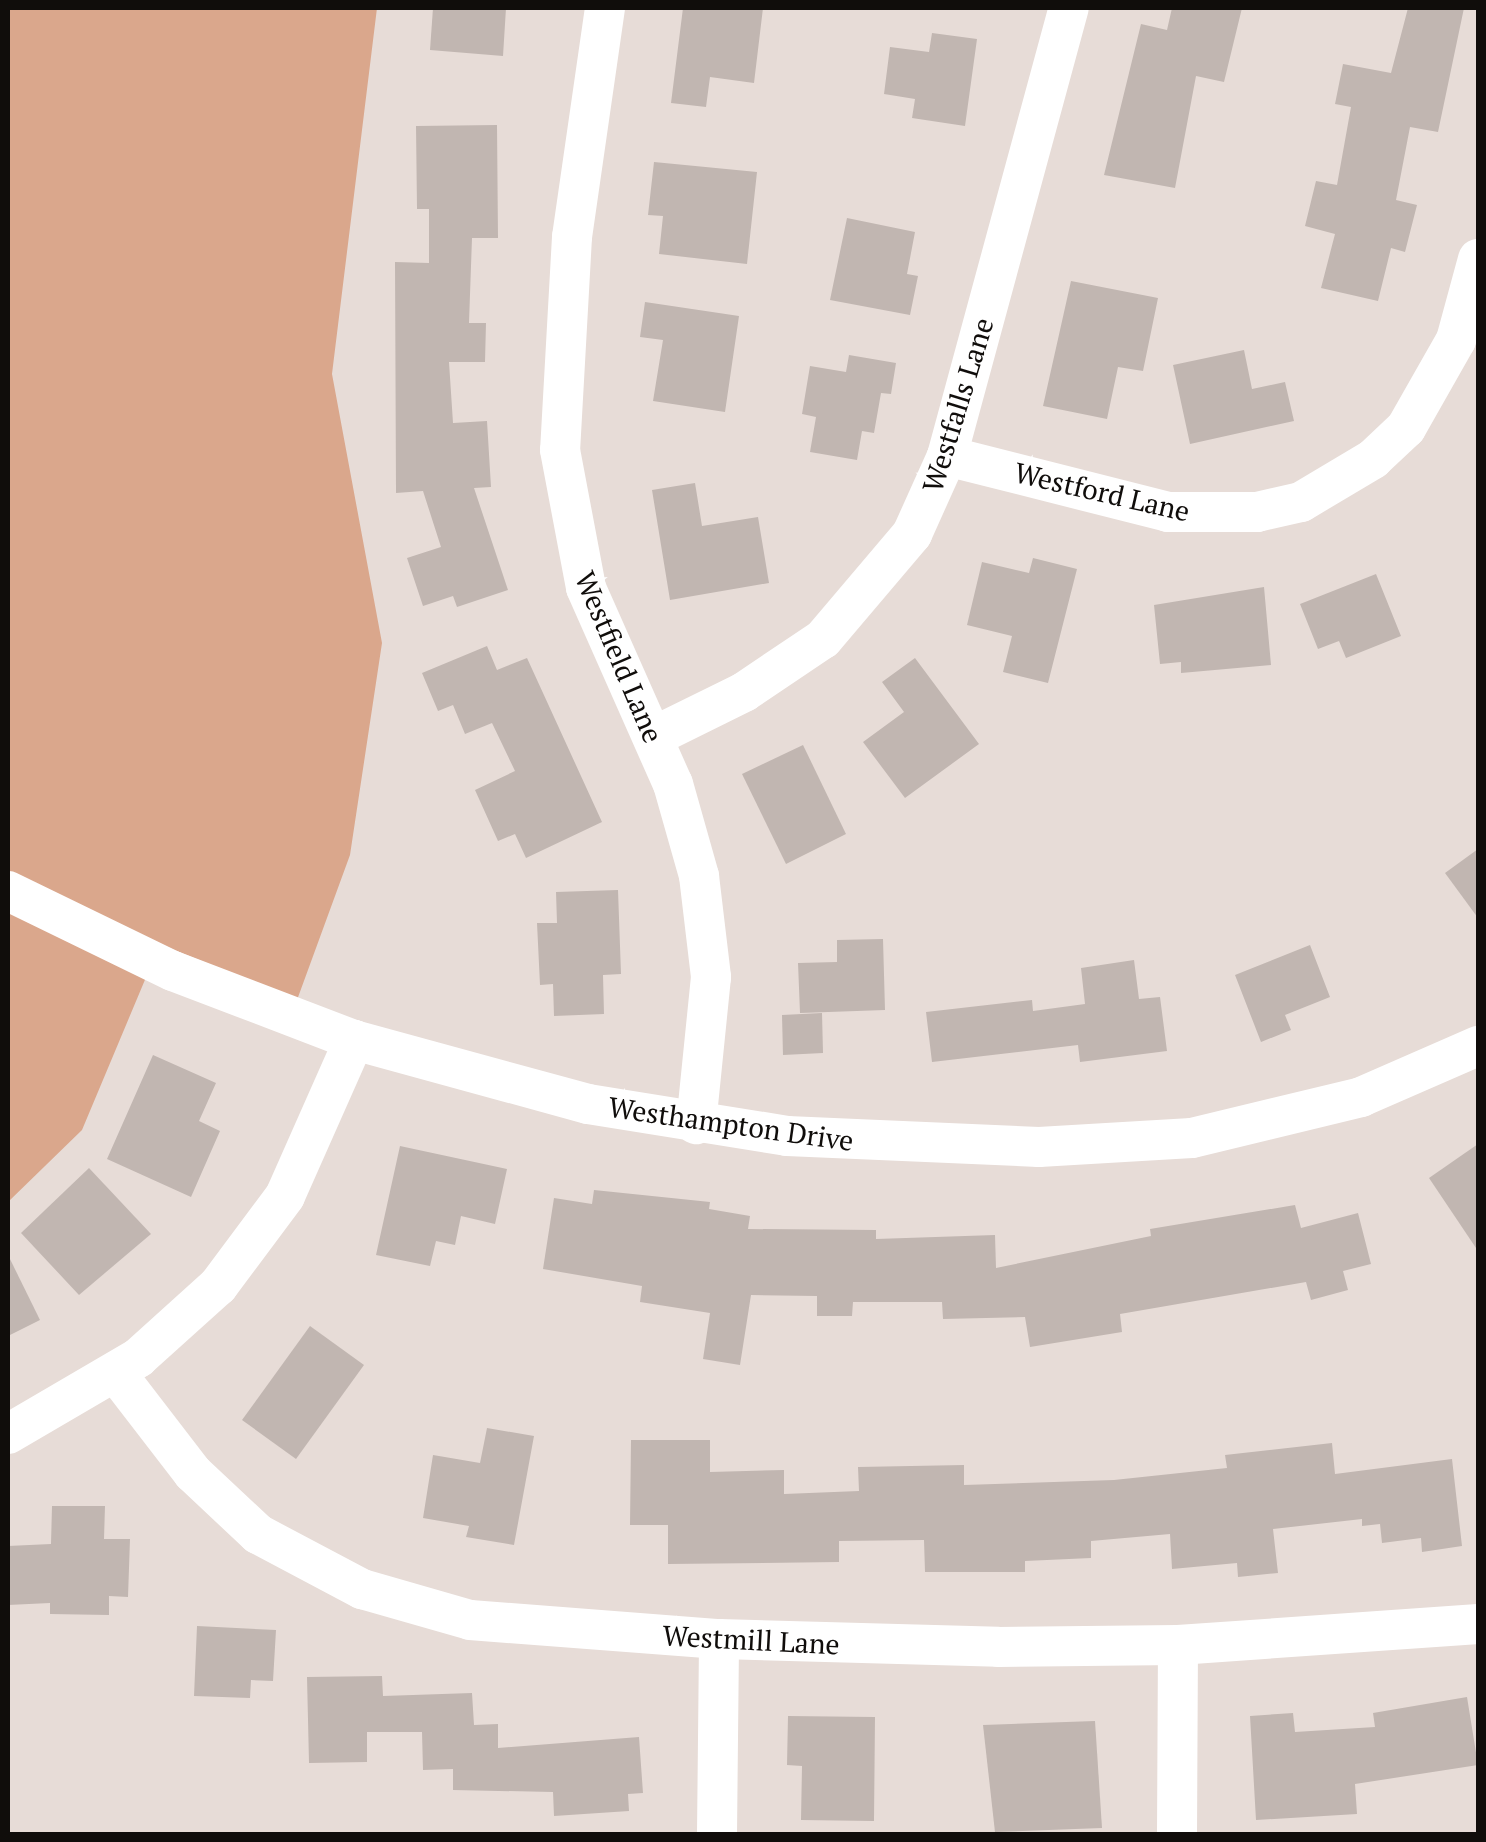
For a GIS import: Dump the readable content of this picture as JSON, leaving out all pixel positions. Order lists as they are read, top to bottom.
{
  "streets": {
    "street": [
      "Westfalls Lane",
      "Westford Lane",
      "Westfield Lane",
      "Westhampton Drive",
      "Westmill Lane"
    ]
  },
  "crossings": [
    ["Westfalls Lane", "Westford Lane"],
    ["Westfalls Lane", "Westfield Lane"],
    ["Westfield Lane", "Westhampton Drive"]
  ]
}
